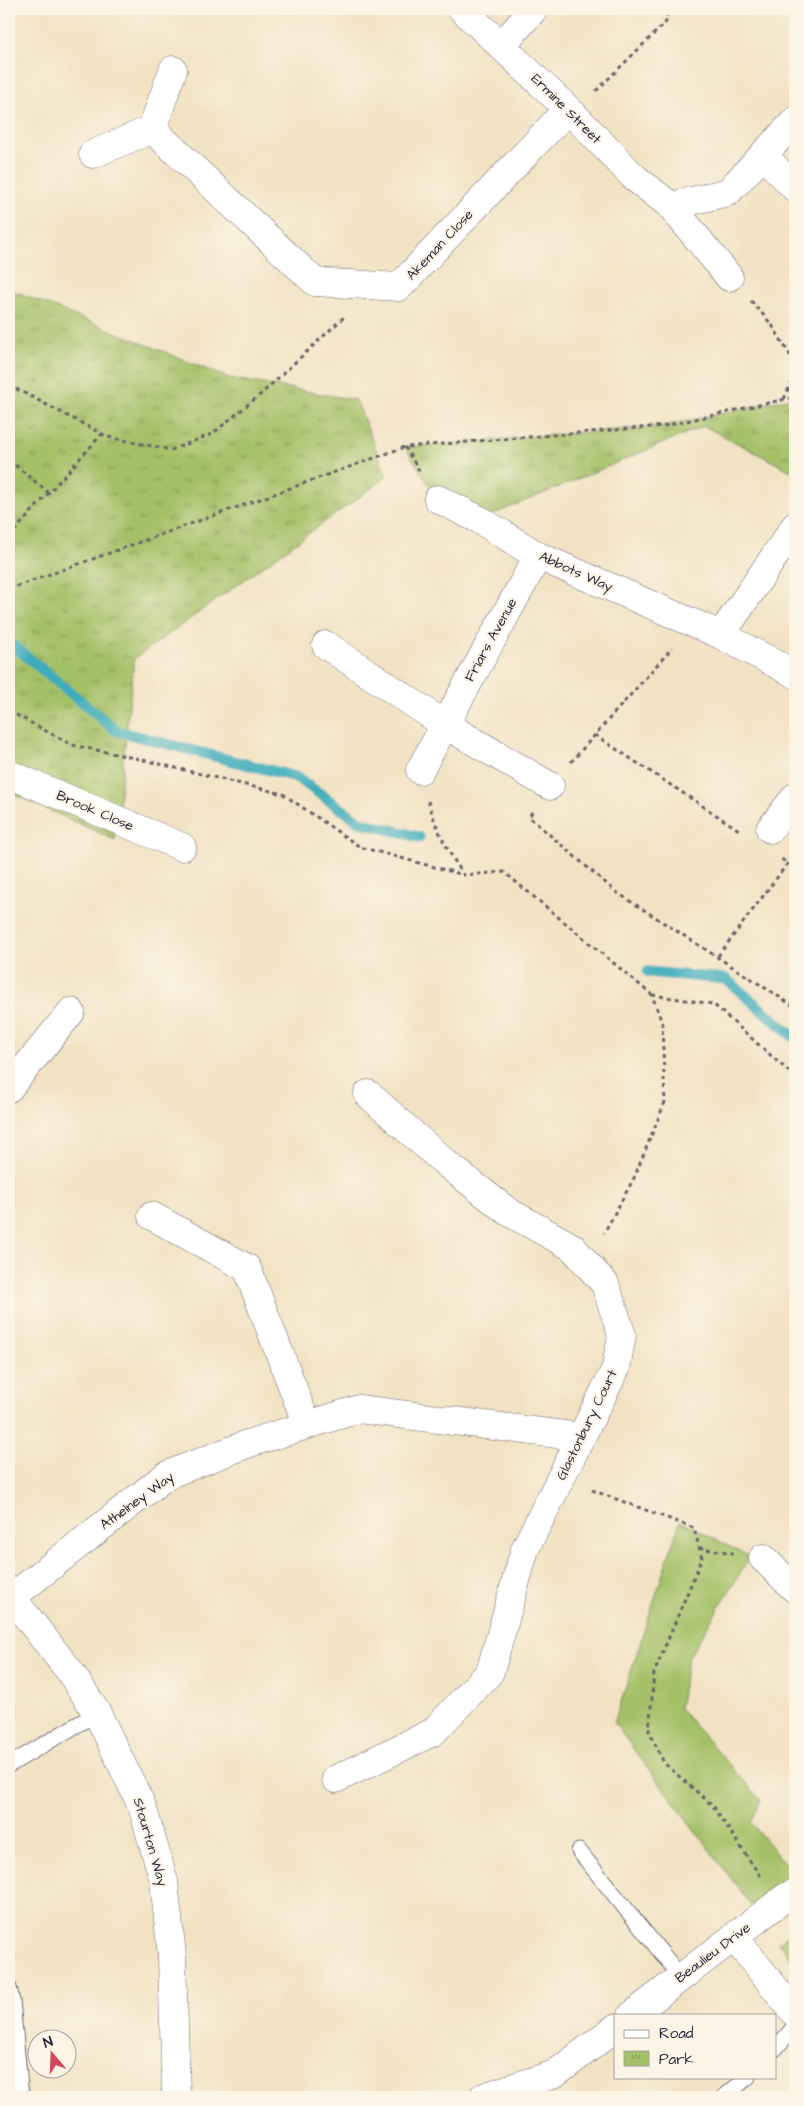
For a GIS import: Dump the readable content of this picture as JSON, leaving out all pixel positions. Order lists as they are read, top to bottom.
{
  "streets": {
    "street": [
      "Ermine Street",
      "Akeman Close",
      "Abbots Way",
      "Friars Avenue",
      "Brook Close",
      "Glastonbury Court",
      "Athelney Way",
      "Stourton Way",
      "Beaulieu Drive"
    ]
  },
  "crossings": [
    ["Ermine Street", "Akeman Close"],
    ["Abbots Way", "Friars Avenue"],
    ["Glastonbury Court", "Athelney Way"],
    ["Athelney Way", "Stourton Way"]
  ],
  "legend": ["Road", "Park"],
  "north": "top"
}
